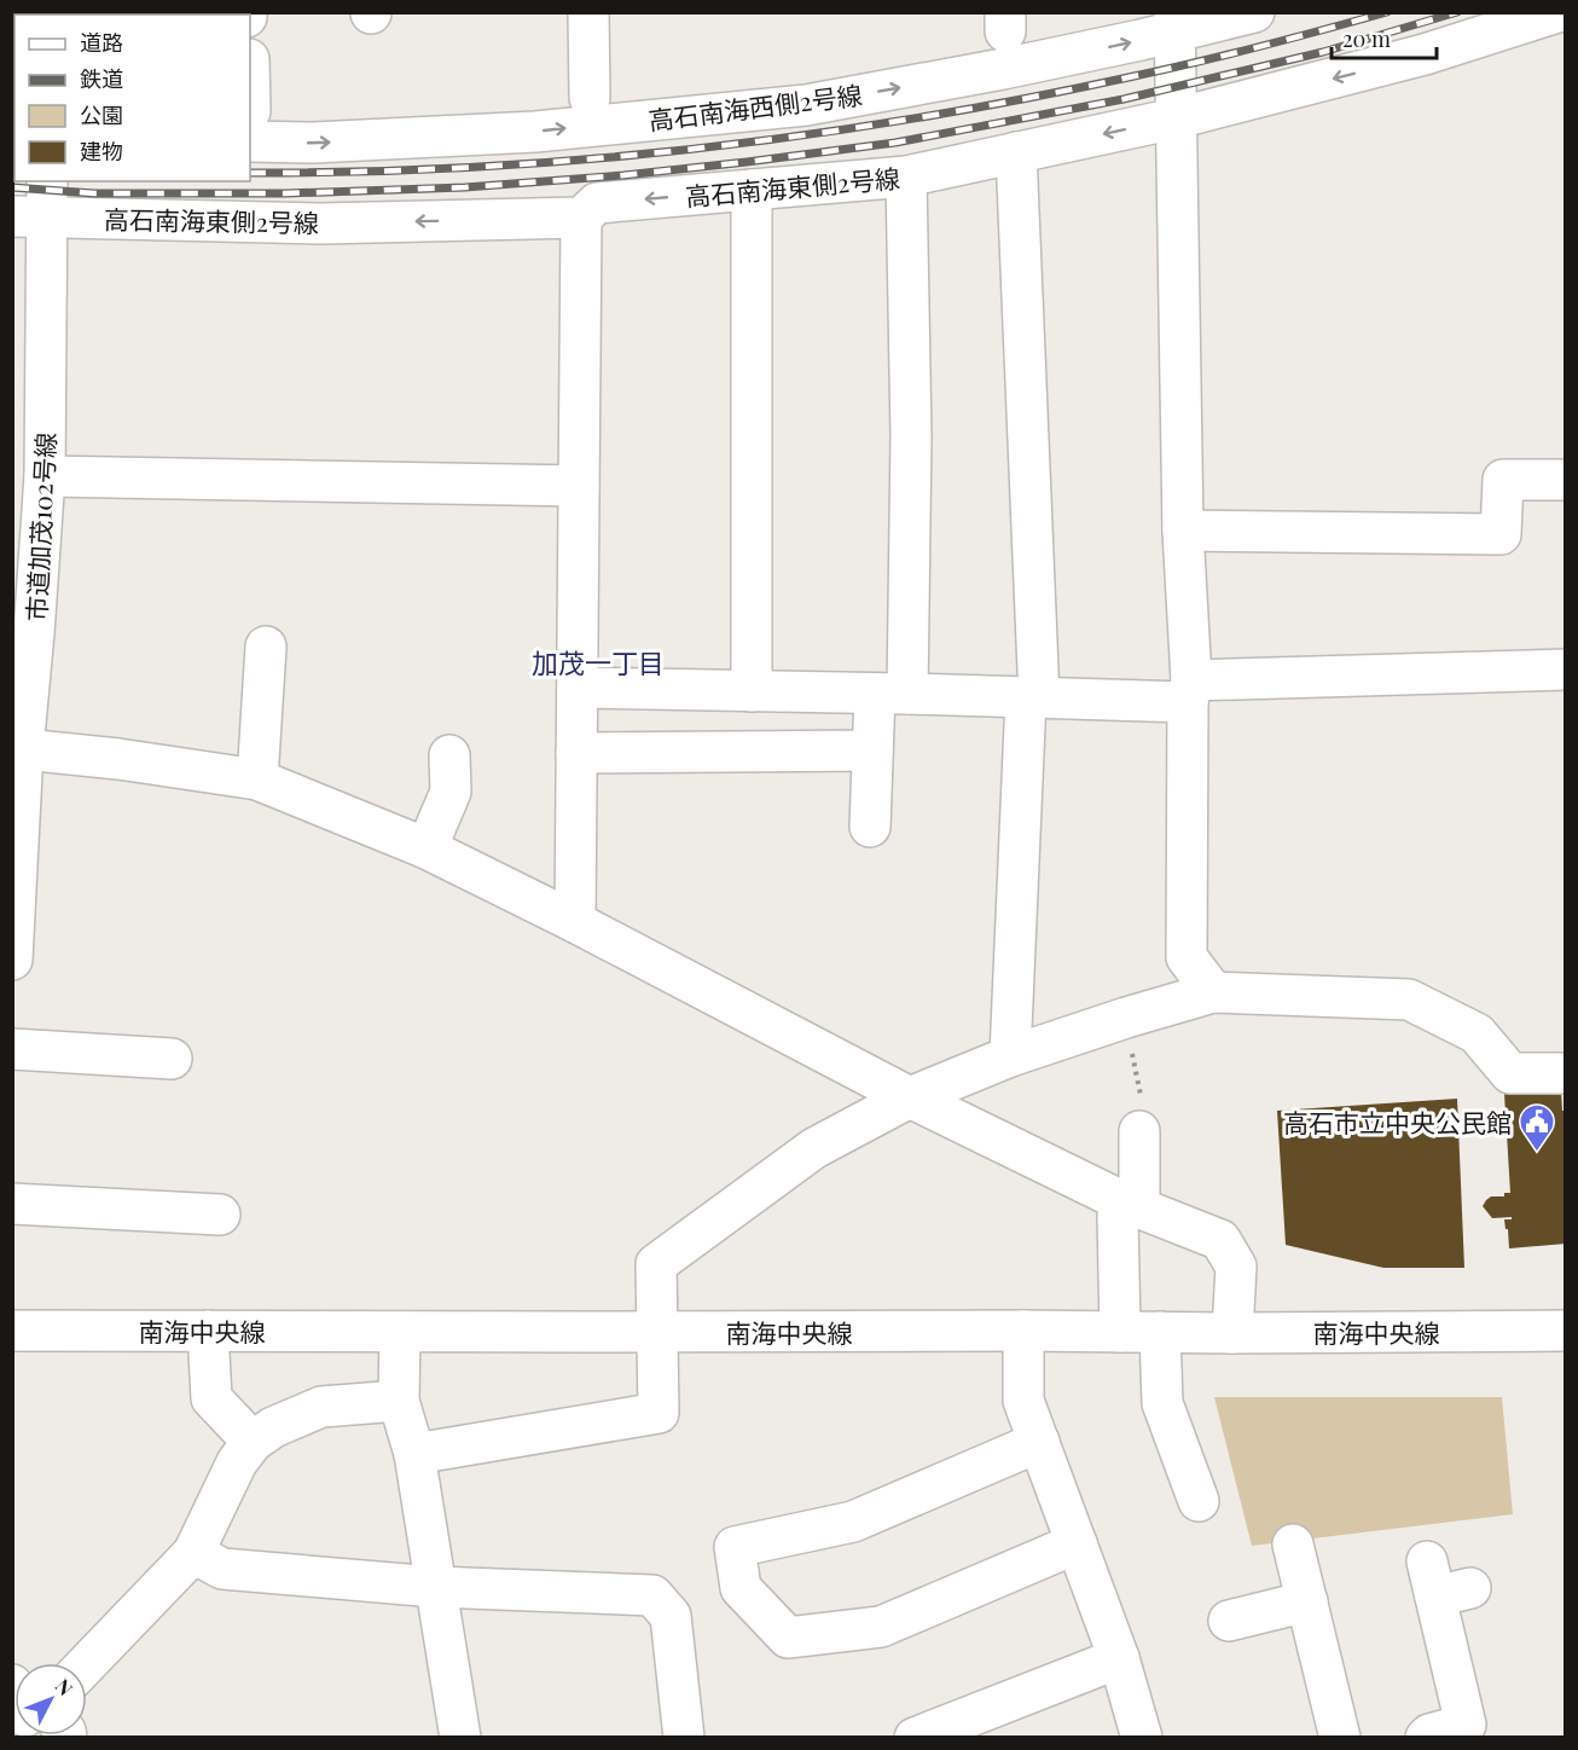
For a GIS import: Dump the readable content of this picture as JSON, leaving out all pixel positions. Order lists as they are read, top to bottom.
{
  "streets": {
    "street": [
      "高石南海西側2号線",
      "高石南海東側2号線",
      "市道加茂102号線",
      "南海中央線"
    ]
  },
  "crossings": [
    ["高石南海東側2号線", "市道加茂102号線"]
  ],
  "districts": ["加茂一丁目"],
  "places": {
    "public building": ["高石市立中央公民館"]
  },
  "legend": [
    "道路",
    "鉄道",
    "公園",
    "建物"
  ],
  "scale_bar": "20 m",
  "north": "top right"
}
